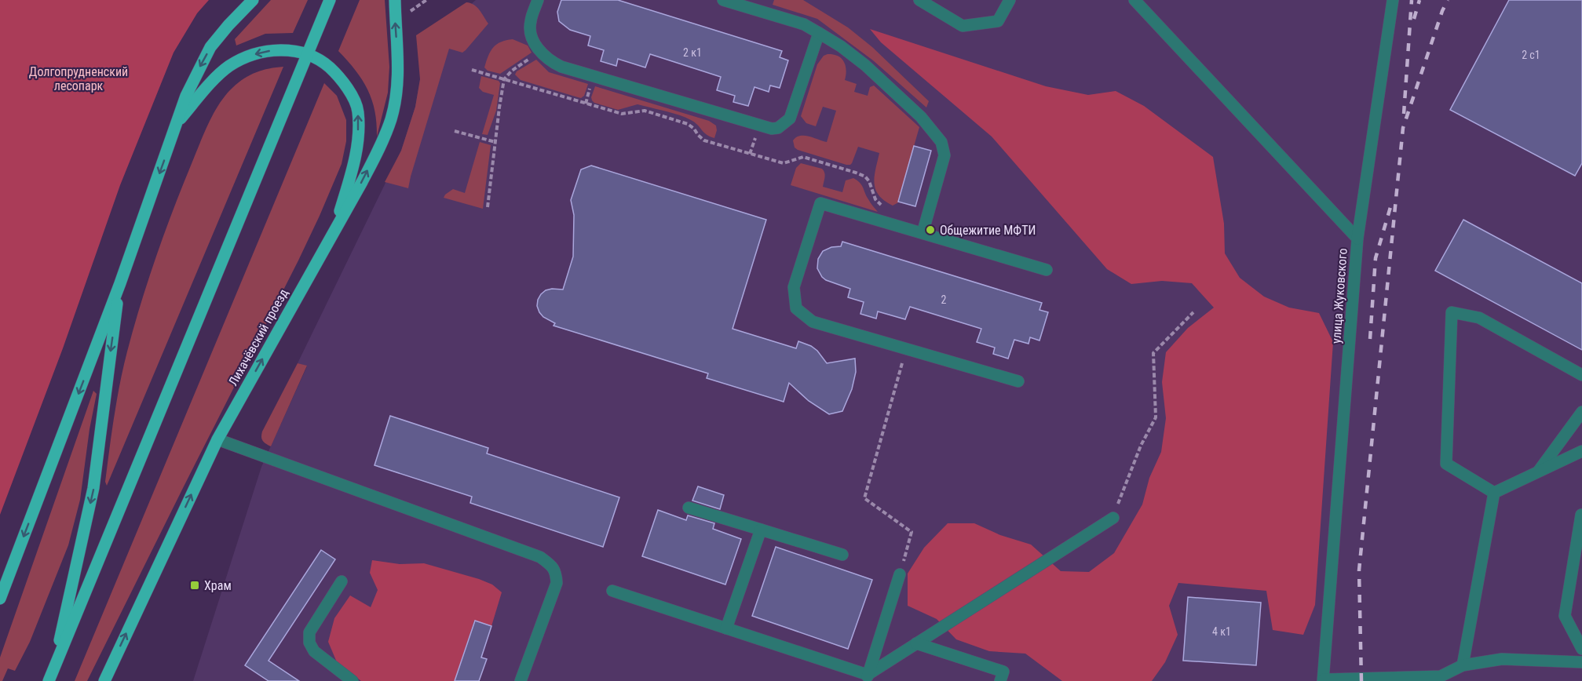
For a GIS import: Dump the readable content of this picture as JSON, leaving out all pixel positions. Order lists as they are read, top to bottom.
{
  "streets": {
    "main road": ["Лихачёвский проезд"],
    "street": ["улица Жуковского"]
  },
  "parks": ["Долгопрудненский лесопарк"],
  "places": {
    "other": ["Общежитие МФТИ"],
    "transit": ["Храм"]
  },
  "house_numbers": [
    "2 к1",
    "2 с1",
    "2",
    "4 к1"
  ]
}
